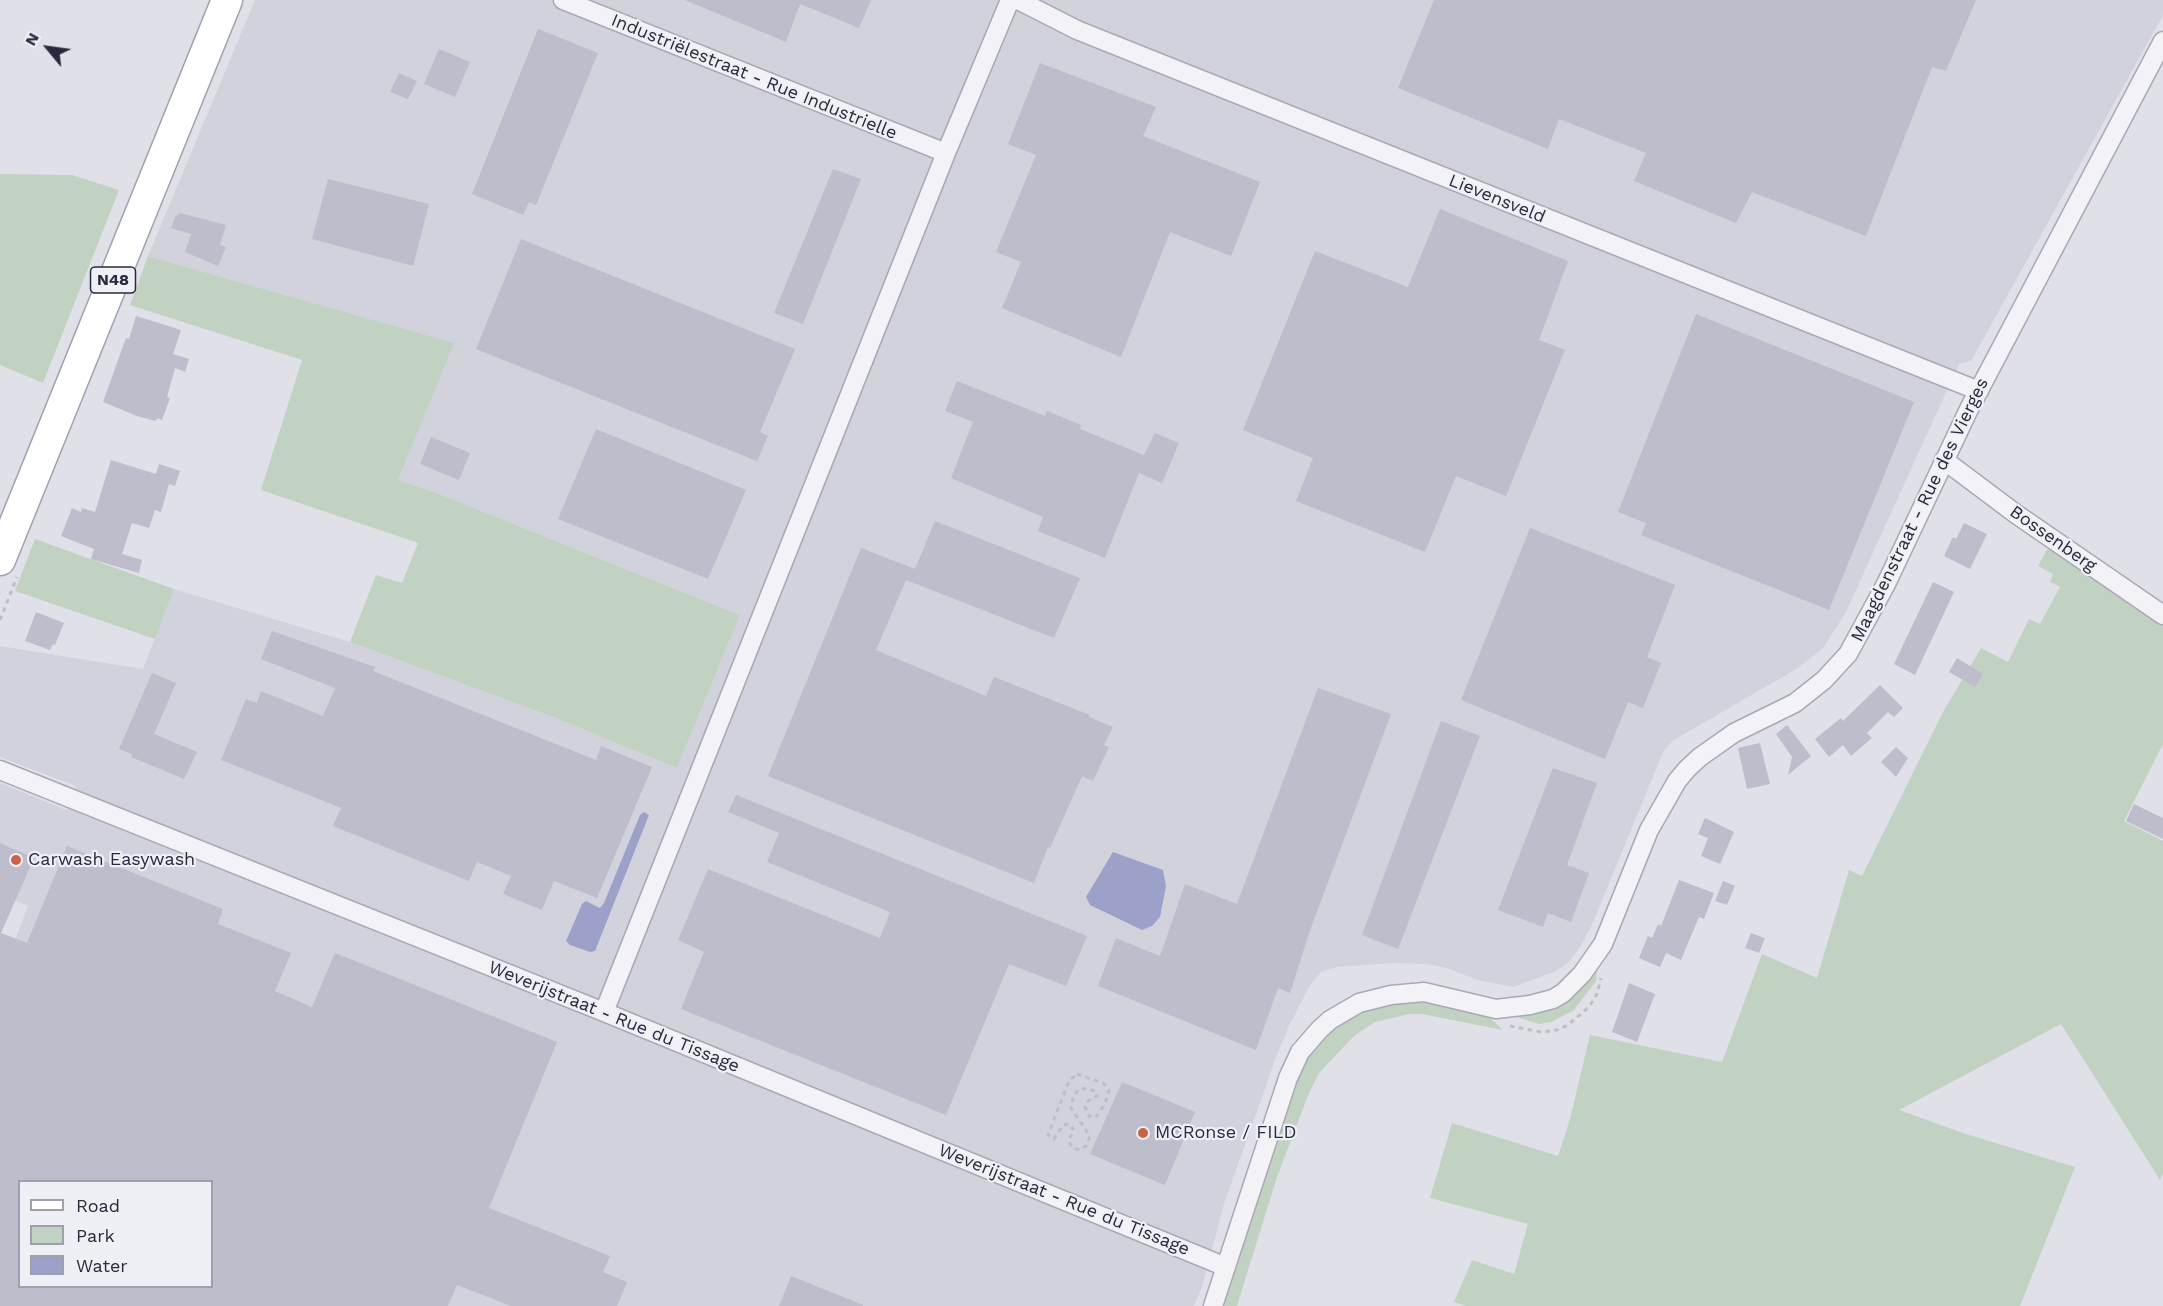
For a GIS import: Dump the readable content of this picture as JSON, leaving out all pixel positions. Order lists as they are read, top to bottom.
{
  "streets": {
    "main road": ["N48"],
    "street": [
      "Industriëlestraat - Rue Industrielle",
      "Lievensveld",
      "Maagdenstraat - Rue des Vierges",
      "Bossenberg",
      "Weverijstraat - Rue du Tissage"
    ]
  },
  "crossings": [
    ["Lievensveld", "Maagdenstraat - Rue des Vierges"],
    ["Maagdenstraat - Rue des Vierges", "Bossenberg"],
    ["Maagdenstraat - Rue des Vierges", "Weverijstraat - Rue du Tissage"]
  ],
  "places": ["Carwash Easywash", "MCRonse / FILD"],
  "legend": ["Road", "Park", "Water"],
  "north": "top left"
}
